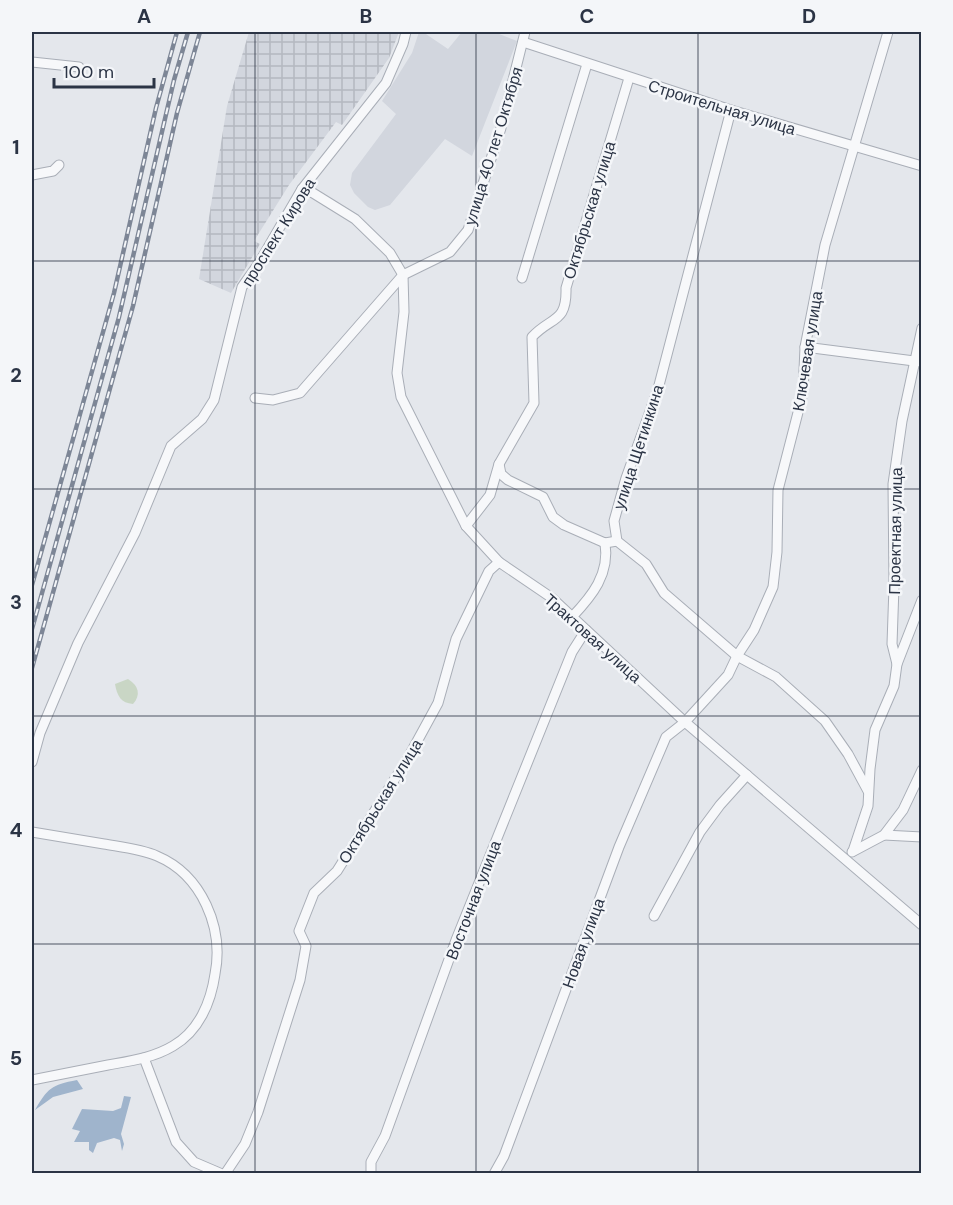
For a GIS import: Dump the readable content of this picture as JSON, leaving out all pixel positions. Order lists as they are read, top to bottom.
{
  "streets": {
    "street": [
      "Строительная улица",
      "улица 40 лет Октября",
      "Октябрьская улица",
      "проспект Кирова",
      "Ключевая улица",
      "улица Щетинкина",
      "Проектная улица",
      "Трактовая улица",
      "Восточная улица",
      "Новая улица"
    ]
  },
  "crossings": [
    ["Строительная улица", "улица 40 лет Октября"],
    ["Строительная улица", "Октябрьская улица"],
    ["Строительная улица", "Ключевая улица"],
    ["Строительная улица", "улица Щетинкина"],
    ["улица 40 лет Октября", "Трактовая улица"],
    ["Октябрьская улица", "Трактовая улица"],
    ["Ключевая улица", "Трактовая улица"],
    ["Ключевая улица", "Новая улица"],
    ["Трактовая улица", "Восточная улица"],
    ["Трактовая улица", "Новая улица"]
  ],
  "scale_bar": "100 m",
  "grid": {
    "columns": [
      "A",
      "B",
      "C",
      "D"
    ],
    "rows": [
      "1",
      "2",
      "3",
      "4",
      "5"
    ]
  }
}
